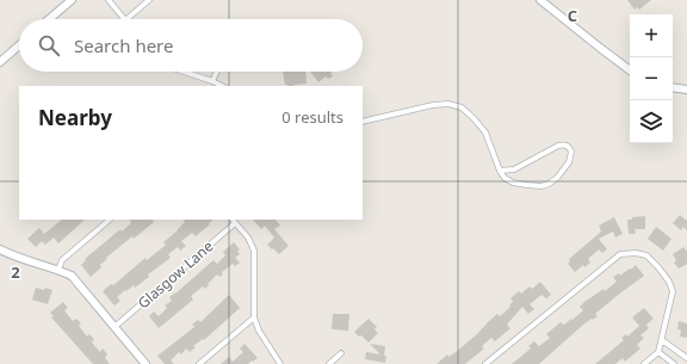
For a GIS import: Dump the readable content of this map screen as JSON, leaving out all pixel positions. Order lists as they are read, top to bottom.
{
  "streets": {
    "street": ["Glasgow Lane"]
  },
  "page": {
    "map_buttons": ["+", "−"],
    "search": "Search here",
    "heading": ["Nearby", "0 results"]
  },
  "grid": {
    "columns": ["C"],
    "rows": ["2"]
  }
}
